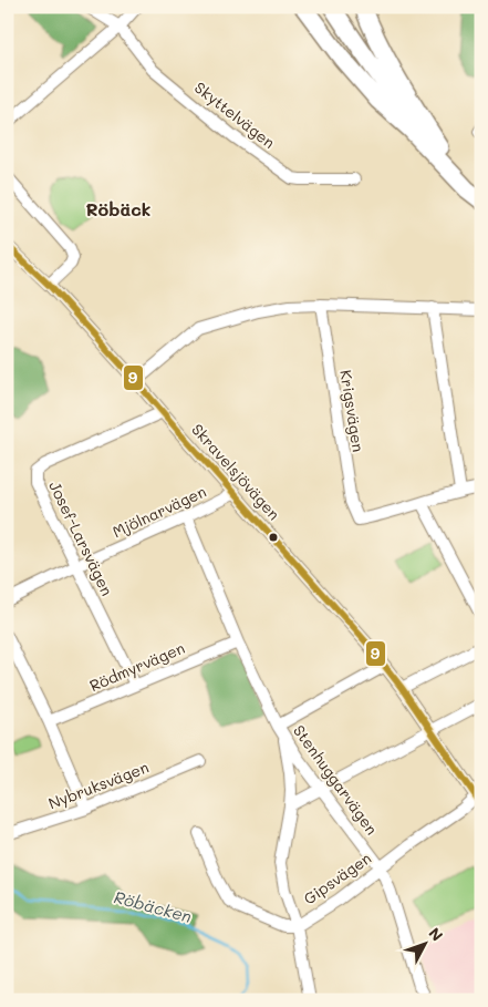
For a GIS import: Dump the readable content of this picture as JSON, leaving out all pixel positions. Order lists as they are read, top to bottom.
{
  "streets": {
    "street": [
      "Skyttelvägen",
      "Krigsvägen",
      "Skravelsjövägen",
      "Mjölnarvägen",
      "Josef-Larsvägen",
      "Rödmyrvägen",
      "Stenhuggarvägen",
      "Nybruksvägen",
      "Gipsvägen"
    ]
  },
  "crossings": [
    ["Skravelsjövägen", "Mjölnarvägen"],
    ["Skravelsjövägen", "Josef-Larsvägen"],
    ["Skravelsjövägen", "Gipsvägen"],
    ["Mjölnarvägen", "Josef-Larsvägen"],
    ["Mjölnarvägen", "Stenhuggarvägen"],
    ["Josef-Larsvägen", "Rödmyrvägen"],
    ["Rödmyrvägen", "Stenhuggarvägen"],
    ["Stenhuggarvägen", "Gipsvägen"]
  ],
  "districts": ["Röbäck"],
  "water": ["Röbäcken"],
  "lines": ["transit line 9"],
  "north": "top right"
}
